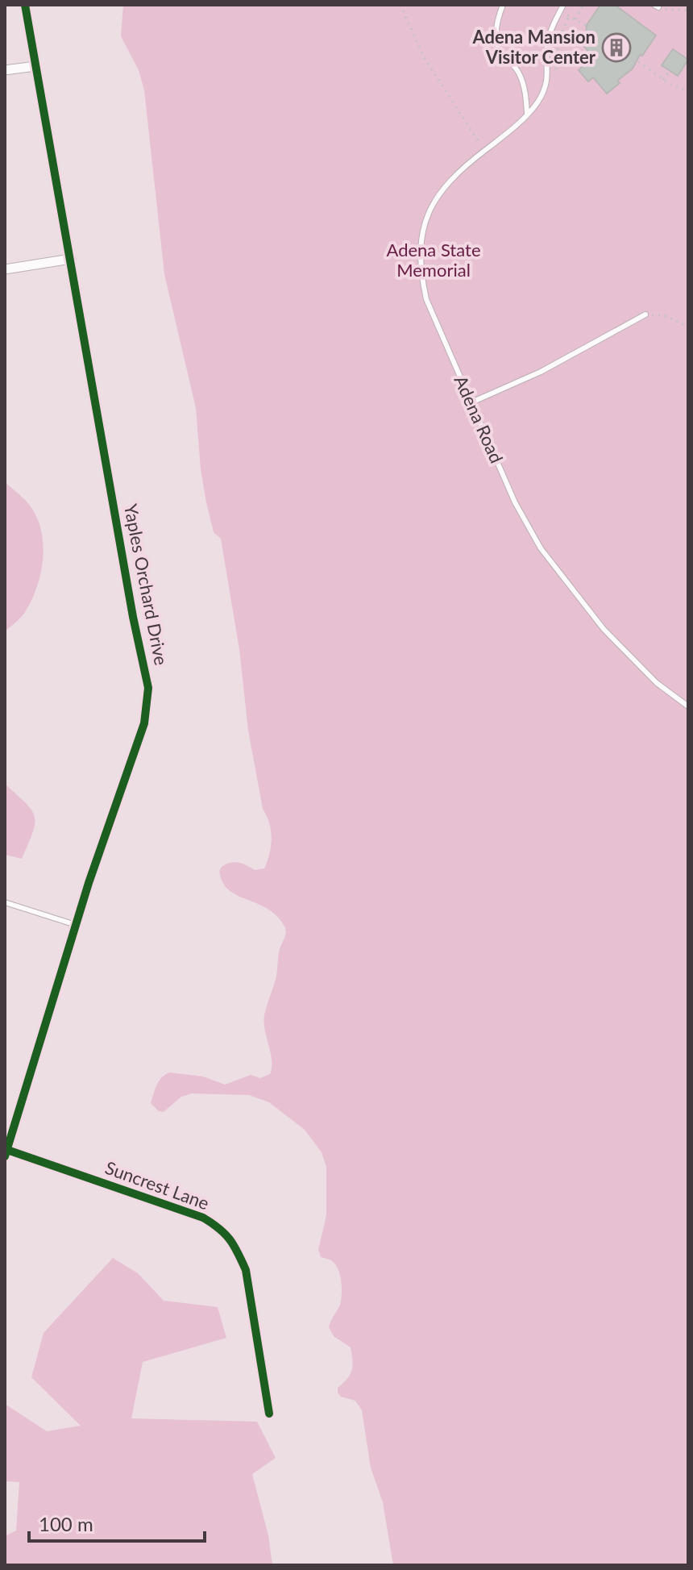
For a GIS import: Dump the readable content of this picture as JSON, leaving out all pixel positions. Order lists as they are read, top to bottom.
{
  "streets": {
    "street": ["Yaples Orchard Drive", "Suncrest Lane"],
    "lane": ["Adena Road"]
  },
  "crossings": [
    ["Yaples Orchard Drive", "Suncrest Lane"]
  ],
  "parks": ["Adena State Memorial"],
  "places": {
    "building": ["Adena Mansion Visitor Center"]
  },
  "scale_bar": "100 m"
}
